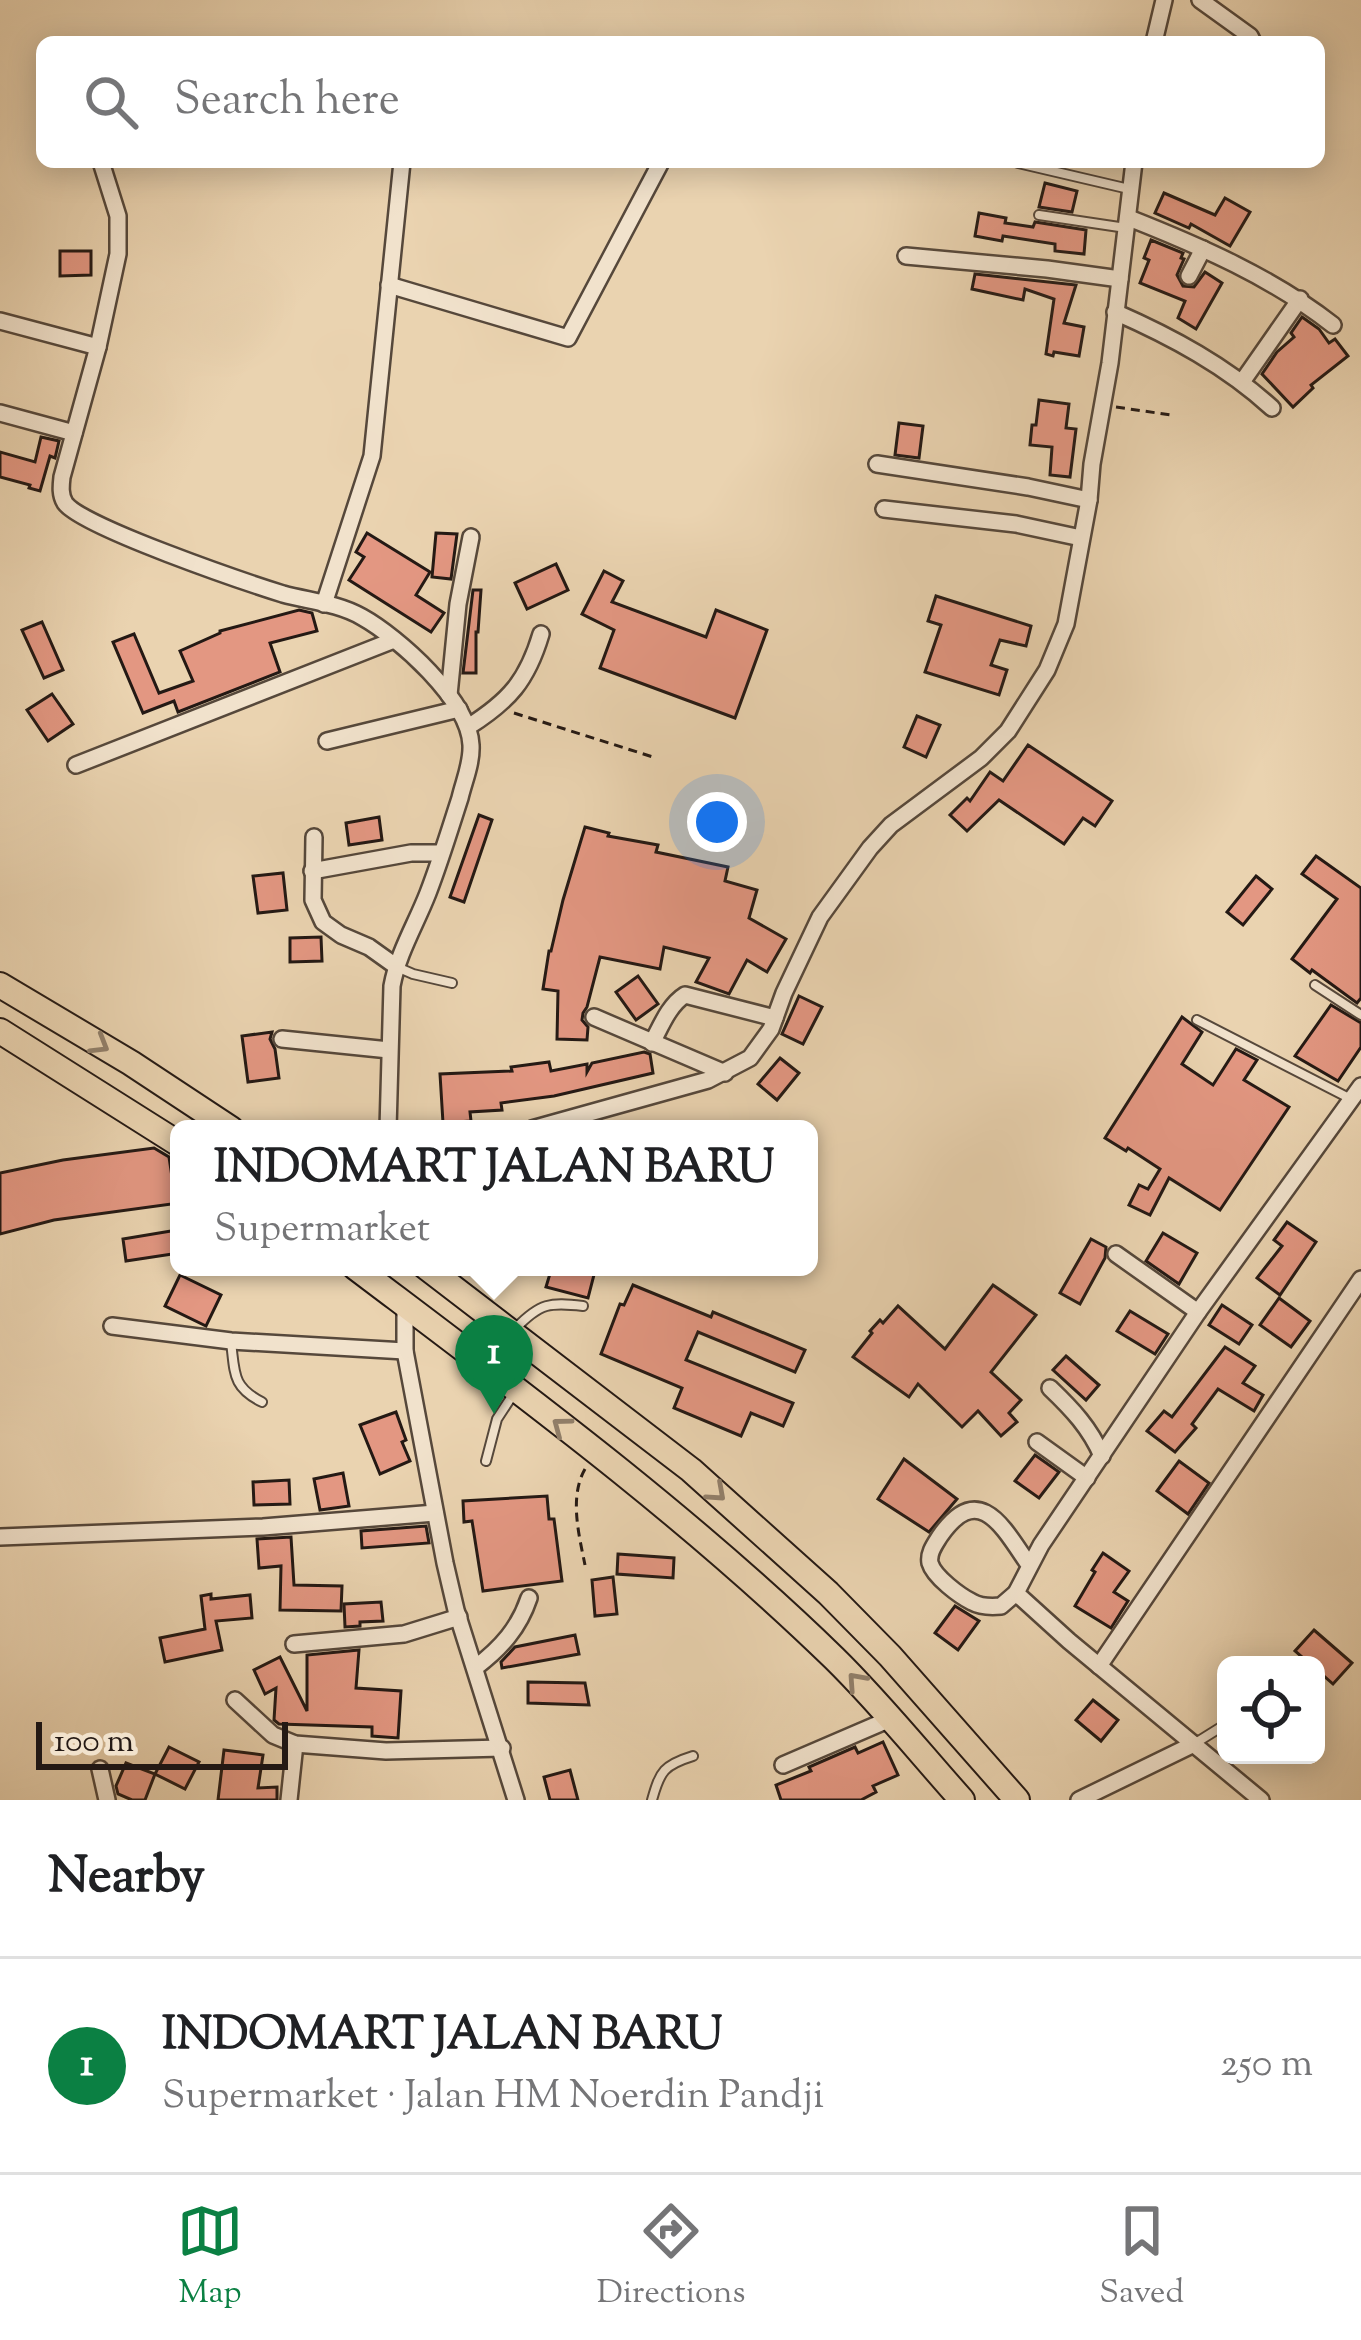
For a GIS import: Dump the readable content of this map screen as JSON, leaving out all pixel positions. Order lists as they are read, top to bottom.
{
  "scale_bar": "100 m",
  "page": {
    "search": "Search here",
    "popup": ["INDOMART JALAN BARU", "Supermarket"],
    "pins": "1",
    "scale": "100 m",
    "heading": "Nearby",
    "list": [
      {
        "mark": "1",
        "name": "INDOMART JALAN BARU",
        "note": "Supermarket · Jalan HM Noerdin Pandji",
        "value": "250 m"
      }
    ],
    "nav": ["Map", "Directions", "Saved"]
  }
}
